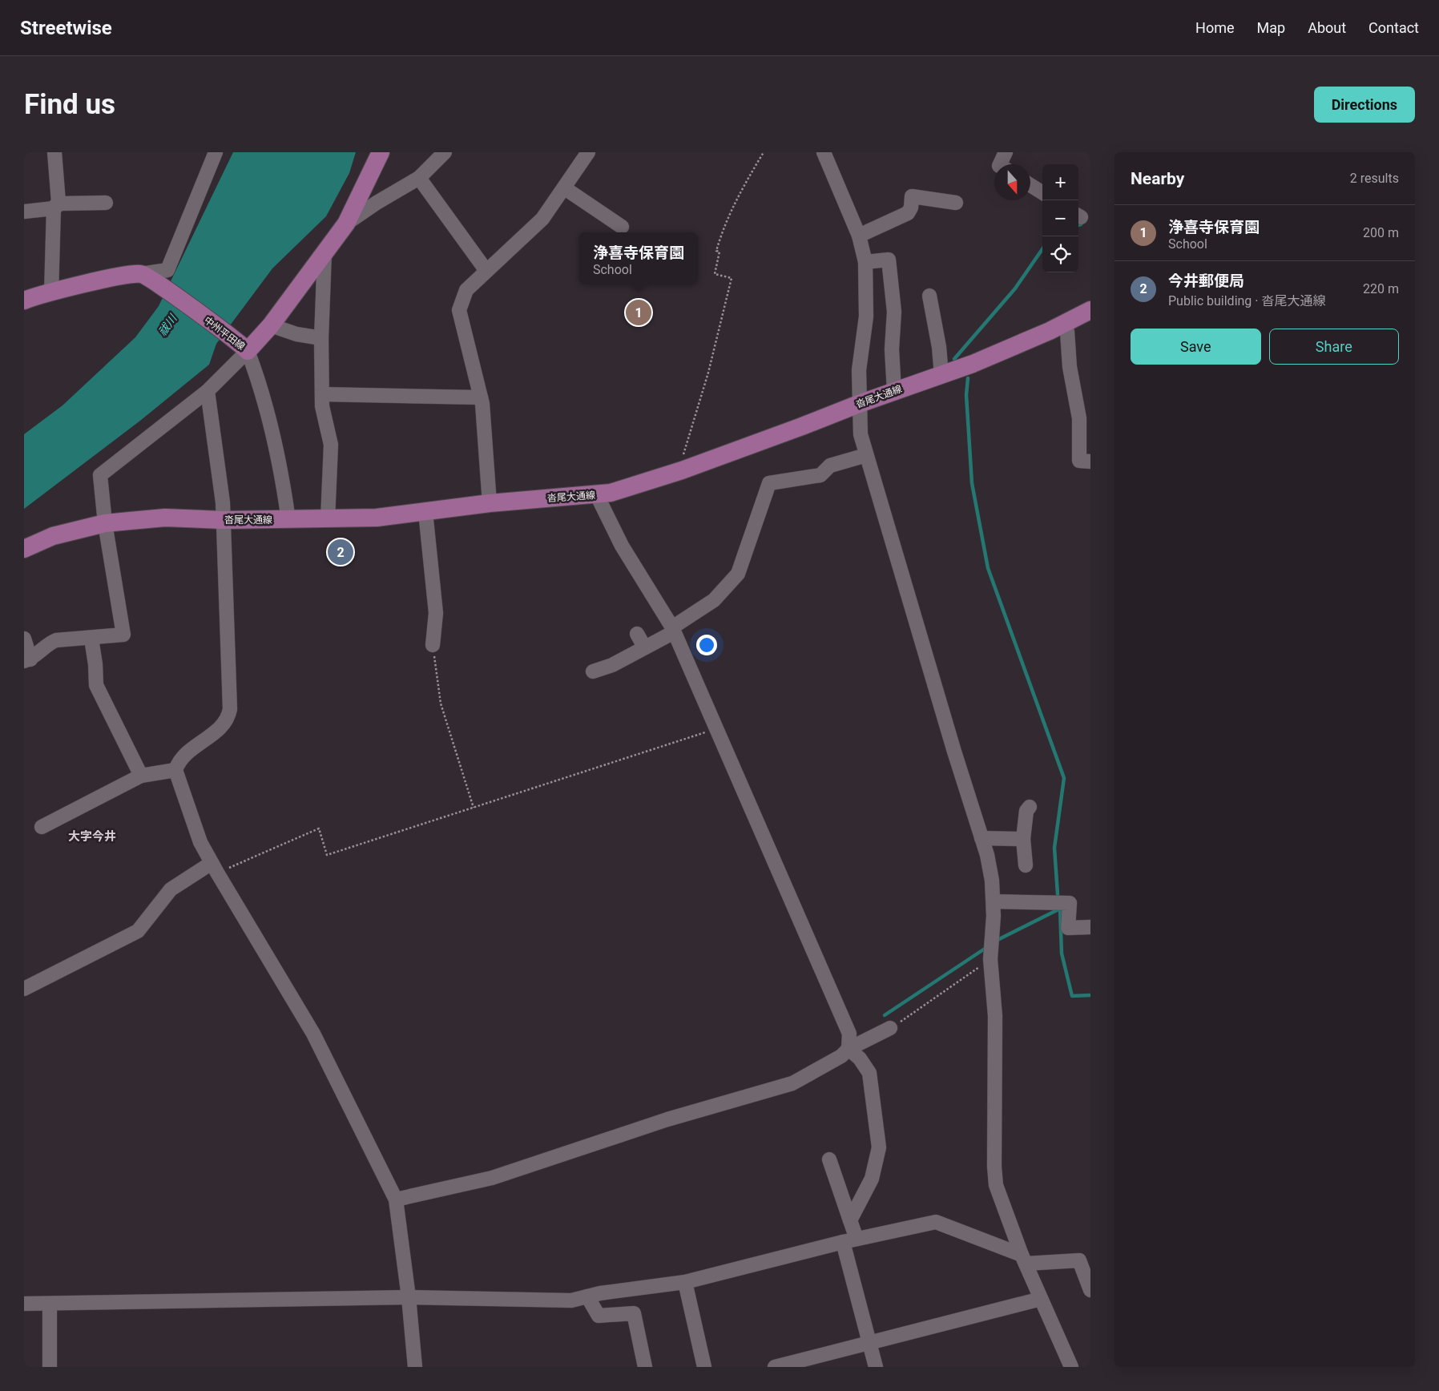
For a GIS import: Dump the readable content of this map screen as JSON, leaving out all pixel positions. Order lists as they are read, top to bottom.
{
  "streets": {
    "main road": ["中州平田線", "沓尾大通線"]
  },
  "districts": ["大字今井"],
  "water": ["祓川"],
  "north": "bottom",
  "page": {
    "header": "Streetwise",
    "nav": [
      "Home",
      "Map",
      "About",
      "Contact"
    ],
    "buttons": [
      "Directions",
      ["Save", "Share"]
    ],
    "title": "Find us",
    "heading": ["Nearby", "2 results"],
    "map_buttons": ["+", "−"],
    "list": [
      {
        "mark": "1",
        "name": "浄喜寺保育園",
        "note": "School",
        "value": "200 m"
      },
      {
        "mark": "2",
        "name": "今井郵便局",
        "note": "Public building · 沓尾大通線",
        "value": "220 m"
      }
    ],
    "popup": ["浄喜寺保育園", "School"],
    "pins": ["1", "2"]
  }
}
